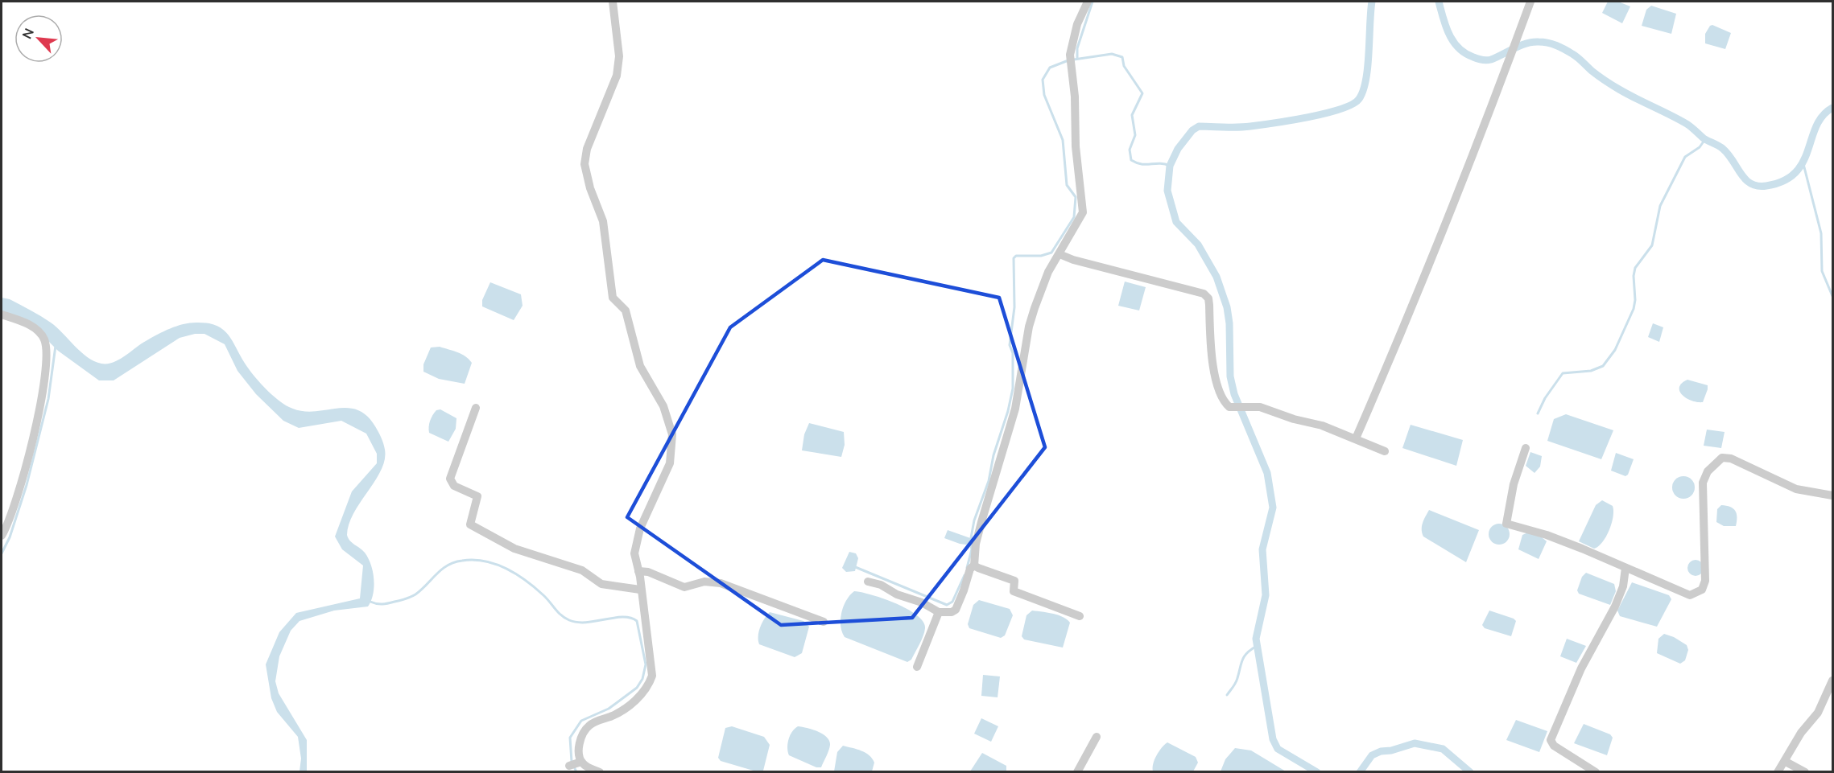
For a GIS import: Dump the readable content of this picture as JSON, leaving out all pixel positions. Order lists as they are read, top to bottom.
{
  "north": "top left"
}
